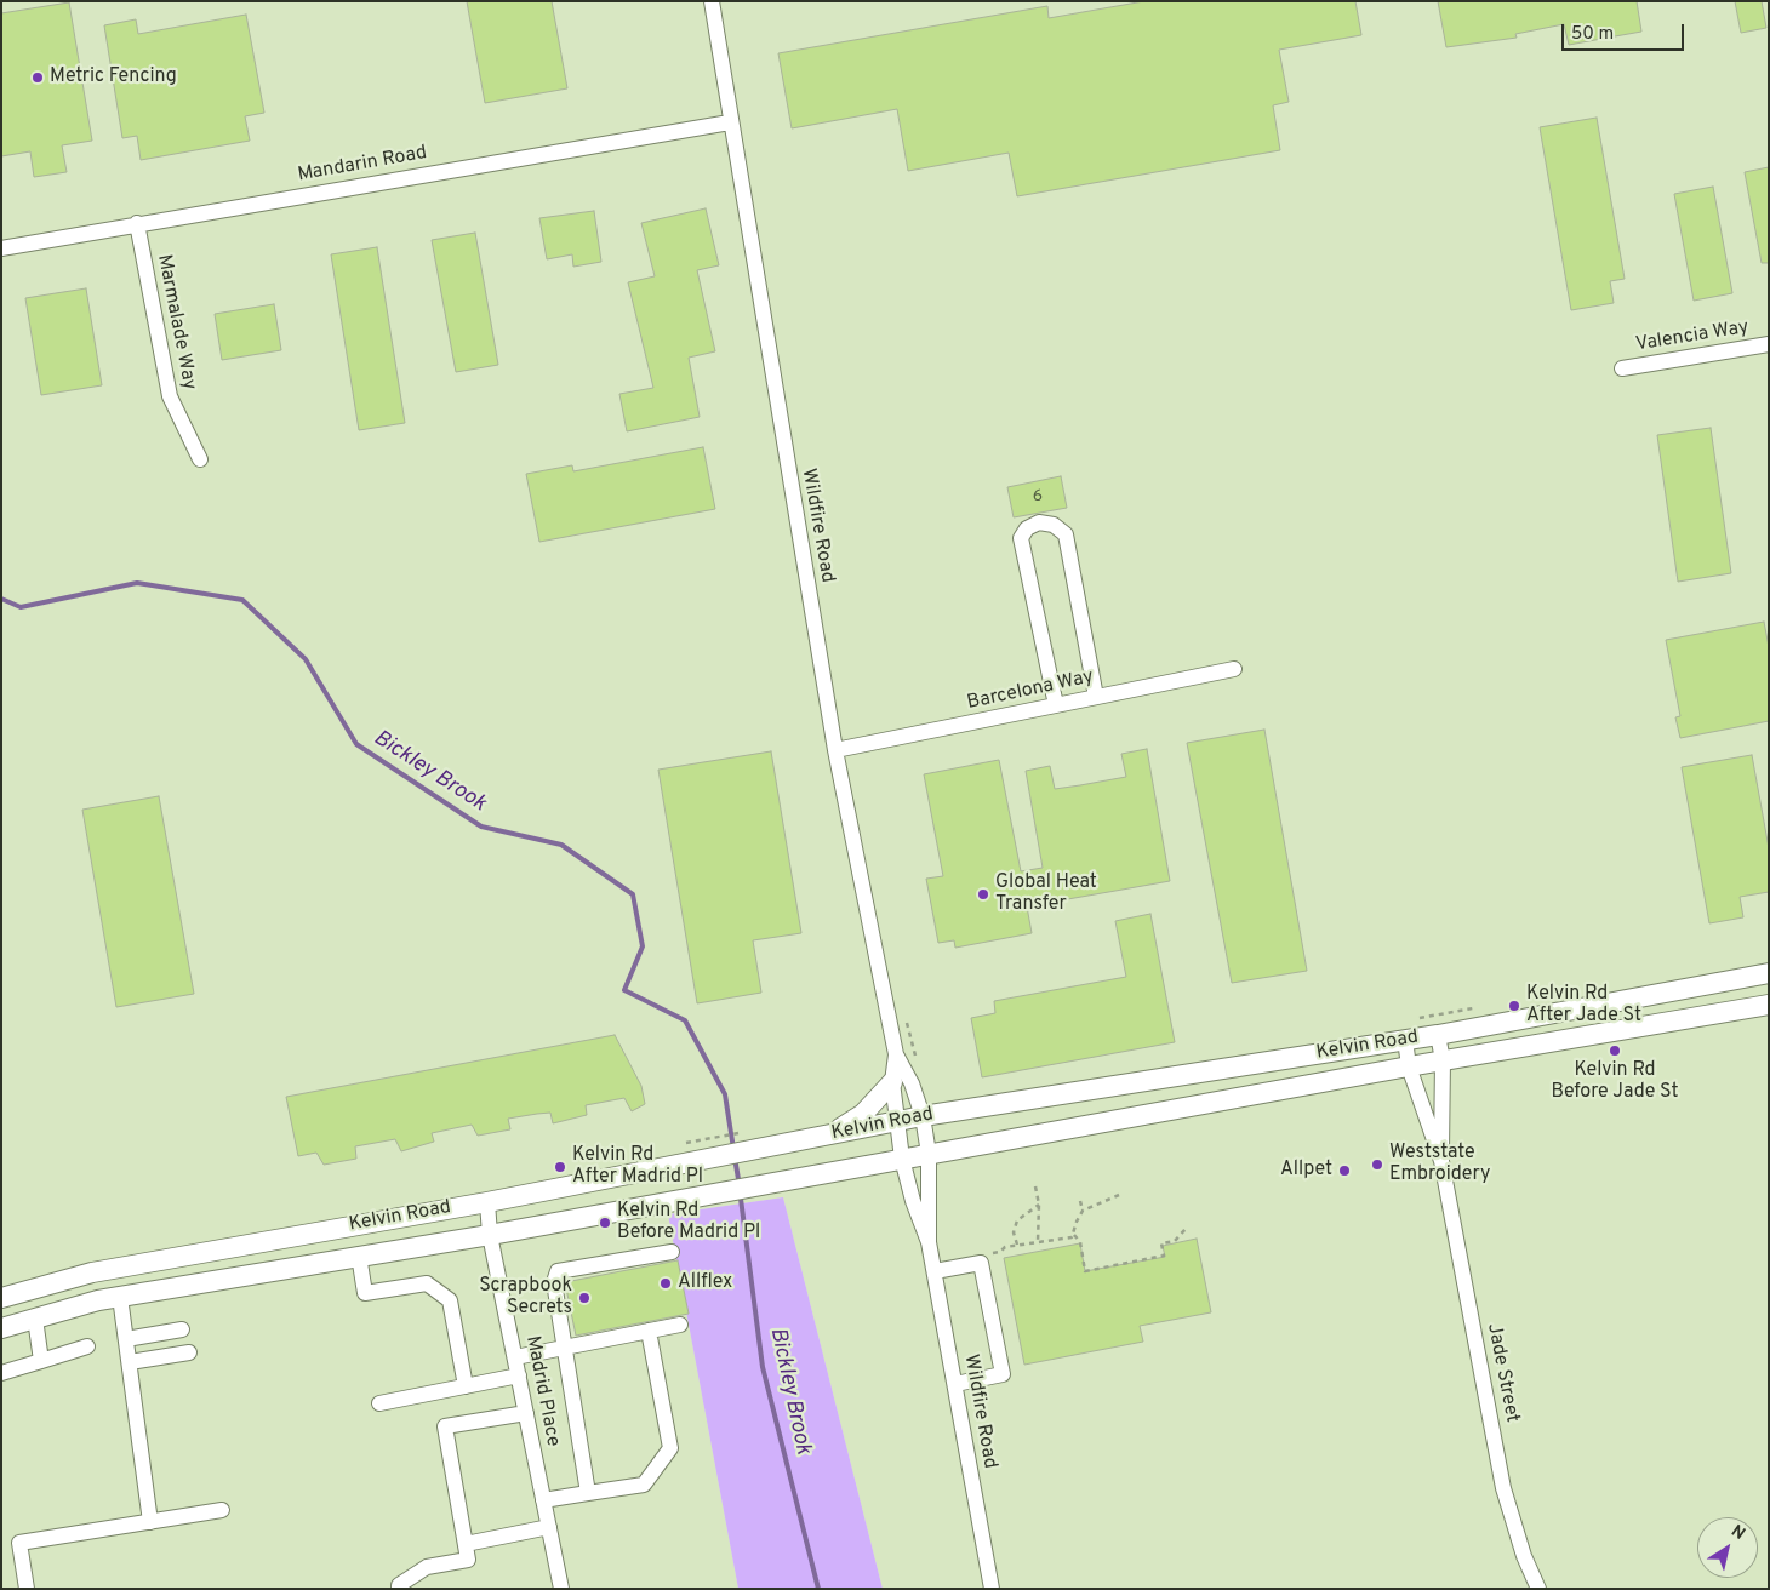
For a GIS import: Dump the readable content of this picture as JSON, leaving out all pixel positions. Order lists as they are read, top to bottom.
{
  "streets": {
    "main road": ["Kelvin Road"],
    "street": [
      "Mandarin Road",
      "Marmalade Way",
      "Valencia Way",
      "Wildfire Road",
      "Barcelona Way",
      "Jade Street",
      "Madrid Place"
    ]
  },
  "crossings": [
    ["Mandarin Road", "Marmalade Way"],
    ["Mandarin Road", "Wildfire Road"],
    ["Wildfire Road", "Barcelona Way"],
    ["Wildfire Road", "Kelvin Road"],
    ["Kelvin Road", "Jade Street"],
    ["Kelvin Road", "Madrid Place"]
  ],
  "water": ["Bickley Brook"],
  "places": [
    "Metric Fencing",
    "Global Heat Transfer",
    "Kelvin Rd After Jade St",
    "Kelvin Rd Before Jade St",
    "Weststate Embroidery",
    "Kelvin Rd After Madrid Pl",
    "Allpet",
    "Kelvin Rd Before Madrid Pl",
    "Allflex",
    "Scrapbook Secrets"
  ],
  "house_numbers": ["6"],
  "scale_bar": "50 m",
  "north": "top right"
}
